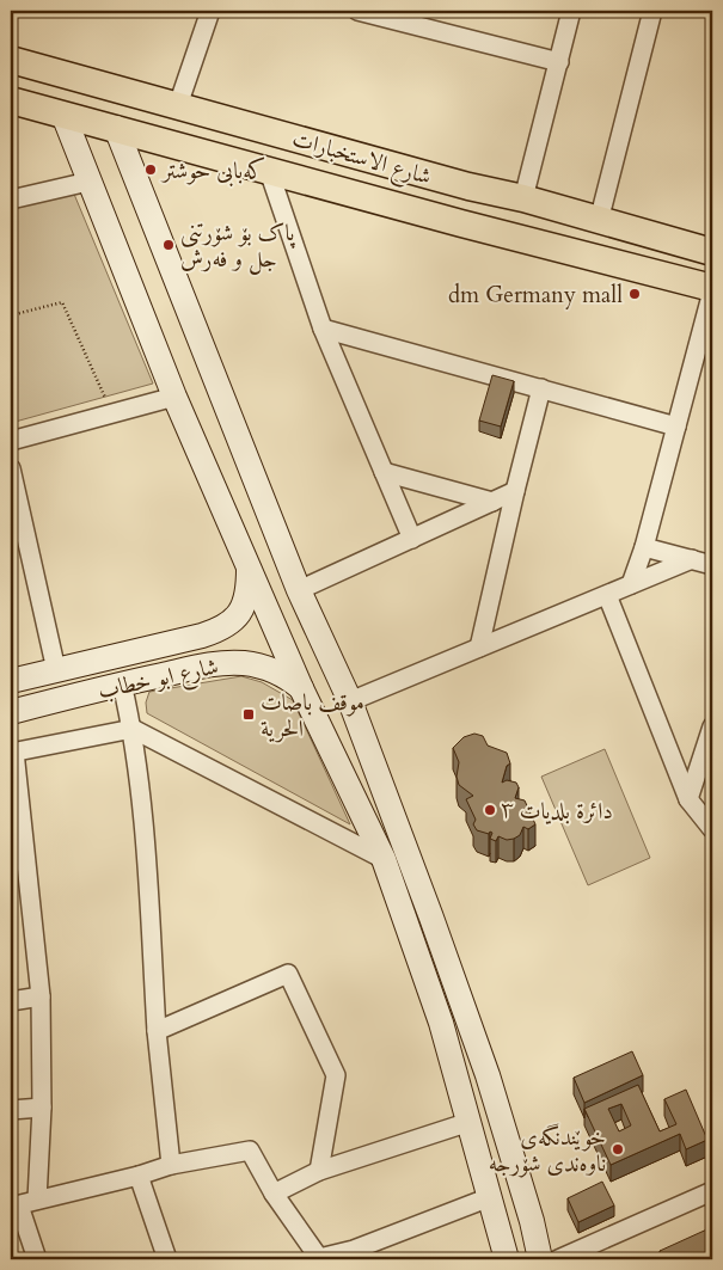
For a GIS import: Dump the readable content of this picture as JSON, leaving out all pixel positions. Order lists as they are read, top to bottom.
{
  "streets": {
    "main road": ["شارع الاستخبارات", "شارع ابو خطاب"]
  },
  "places": {
    "other": [
      "کەبابی حوشتر",
      "پاک بۆ شۆرتنی جل و فەرش",
      "dm Germany mall",
      "دائرة بلديات ٣",
      "خوێندنگەی ناوەندی شۆرجە"
    ],
    "transit": ["موقف باصات الحریة"]
  }
}
